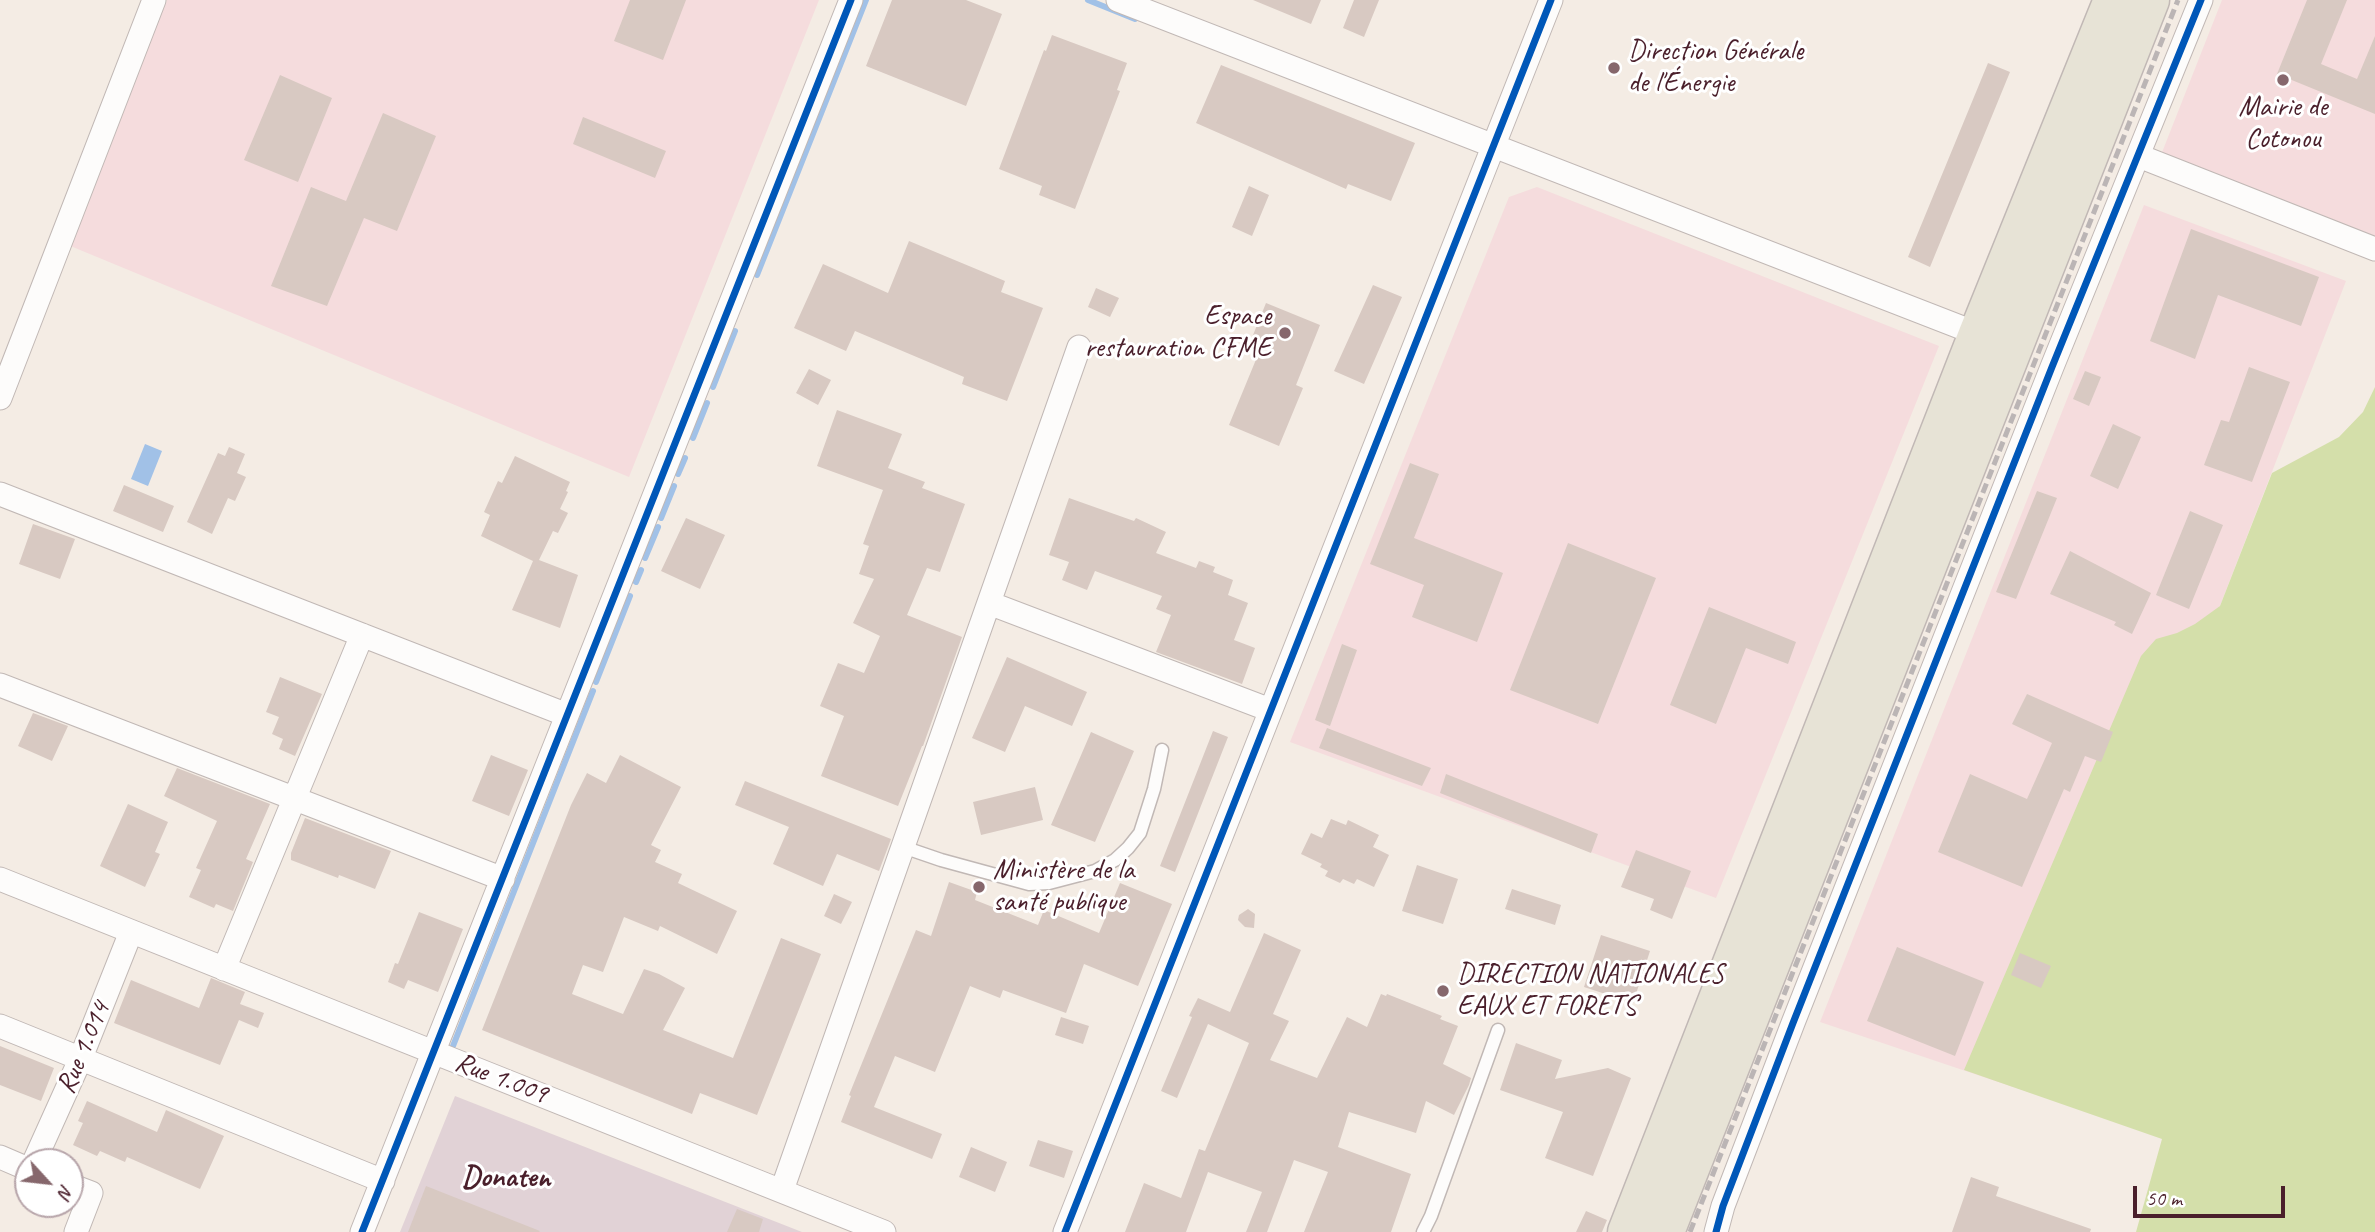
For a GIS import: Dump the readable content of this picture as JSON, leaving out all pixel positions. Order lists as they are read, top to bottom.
{
  "streets": {
    "street": ["Rue 1.014", "Rue 1.009"]
  },
  "crossings": [
    ["Rue 1.014", "Rue 1.009"]
  ],
  "districts": ["Donaten"],
  "places": [
    "Direction Générale de l'Énergie",
    "Mairie de Cotonou",
    "Espace restauration CFME",
    "Ministère de la santé publique",
    "DIRECTION NATIONALES EAUX ET FORETS"
  ],
  "scale_bar": "50 m",
  "north": "bottom right"
}
